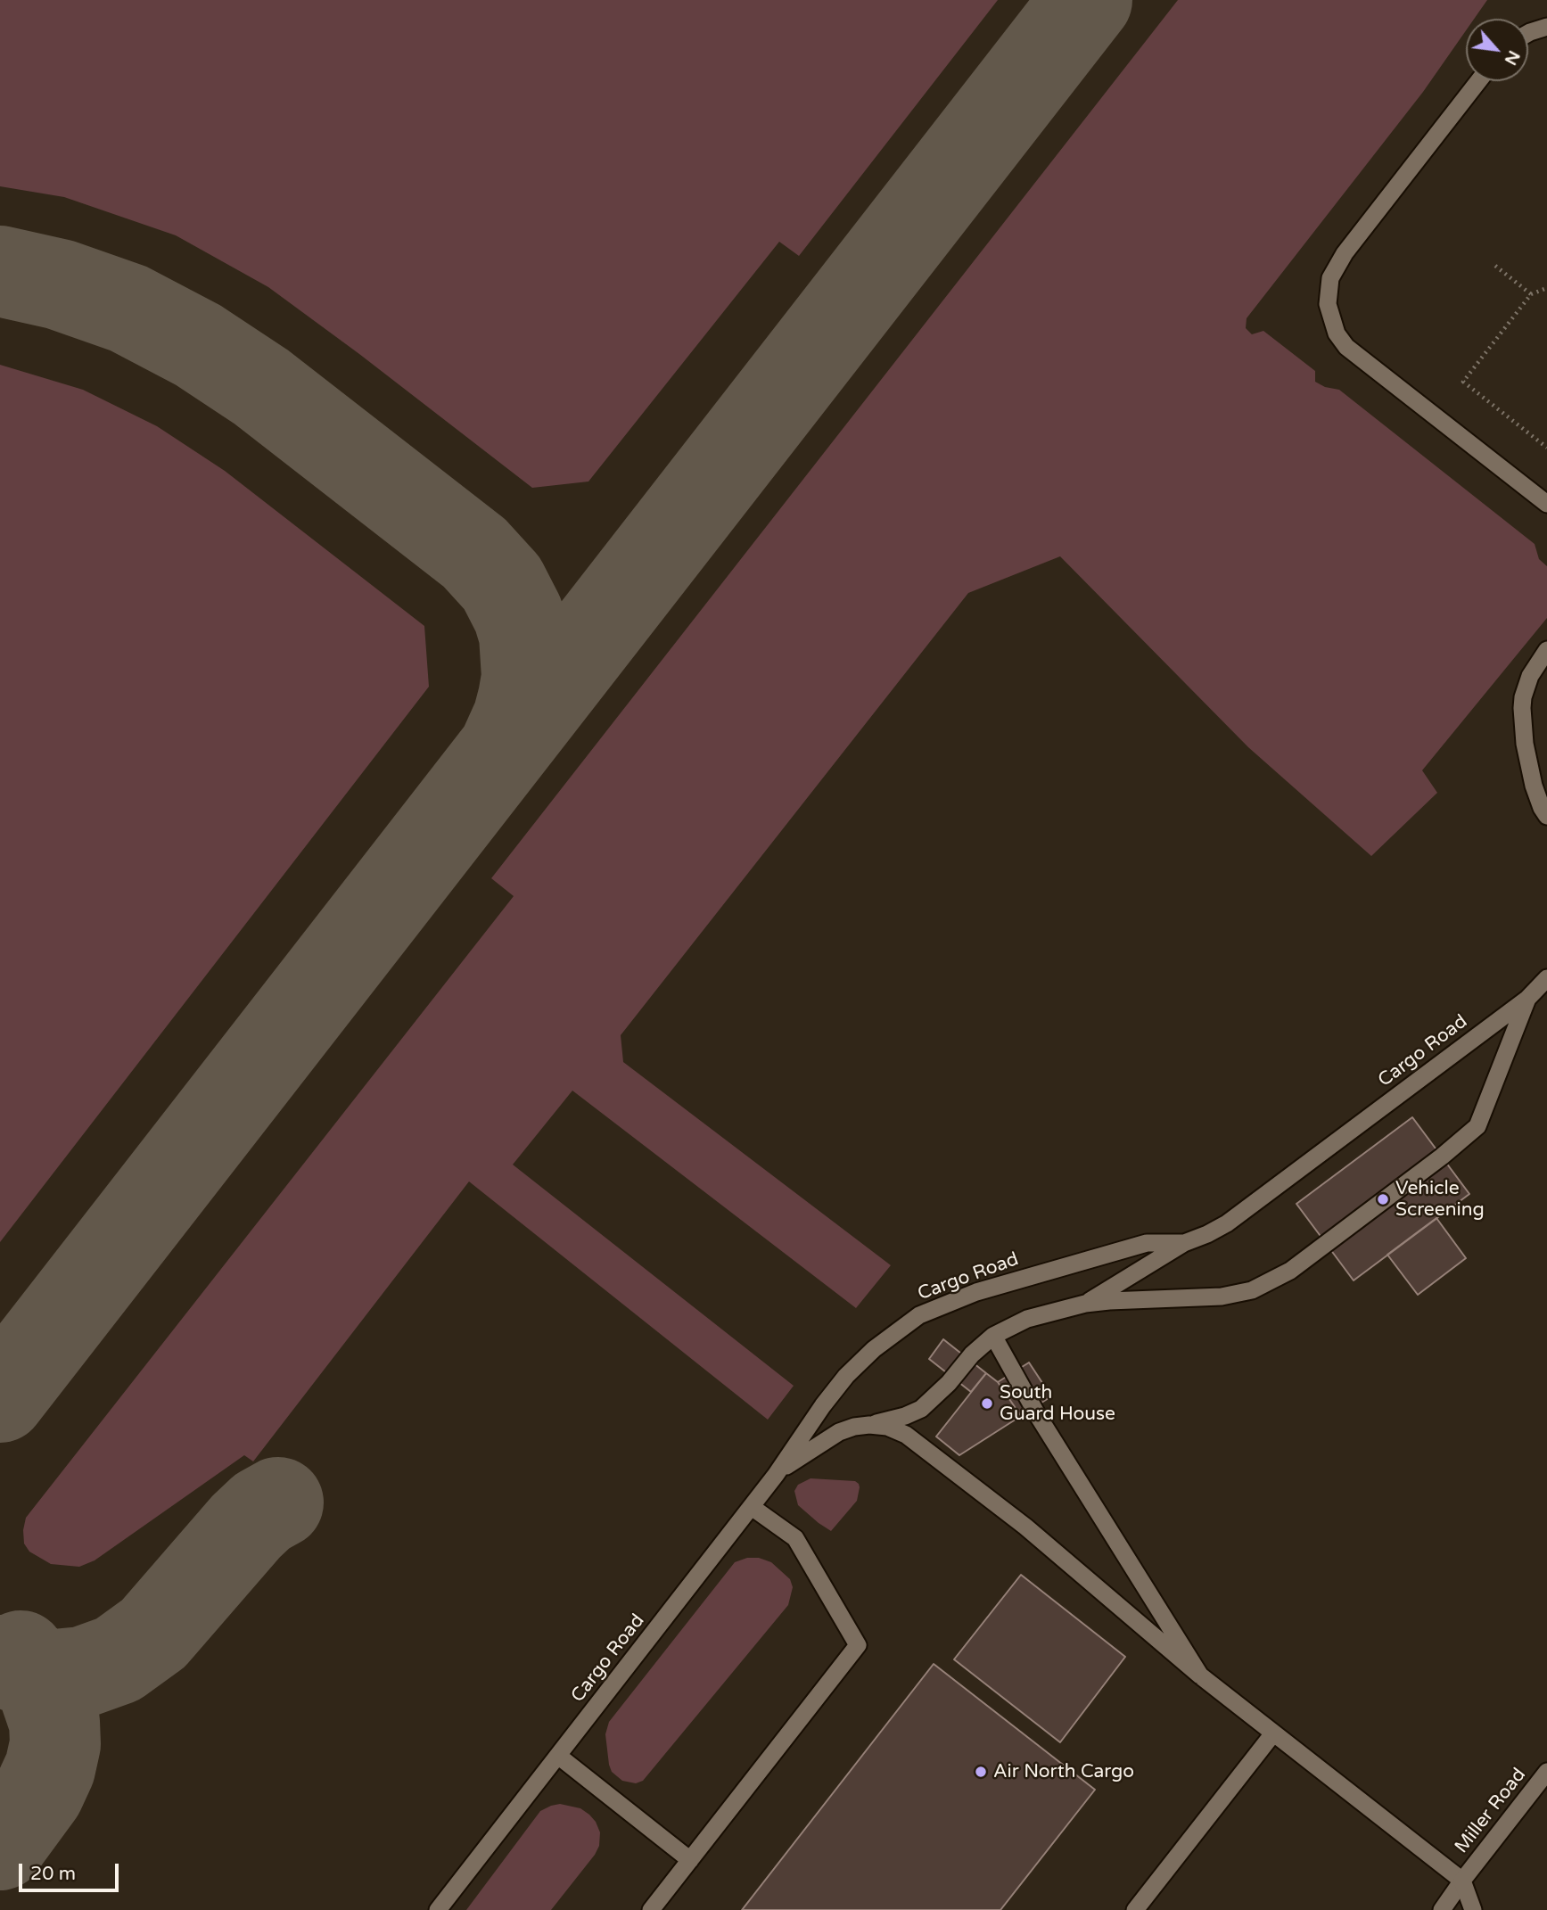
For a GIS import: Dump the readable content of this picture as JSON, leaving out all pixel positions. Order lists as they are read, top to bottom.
{
  "streets": {
    "street": ["Cargo Road", "Miller Road"]
  },
  "places": ["Vehicle Screening", "South Guard House", "Air North Cargo"],
  "scale_bar": "20 m",
  "north": "bottom right"
}
